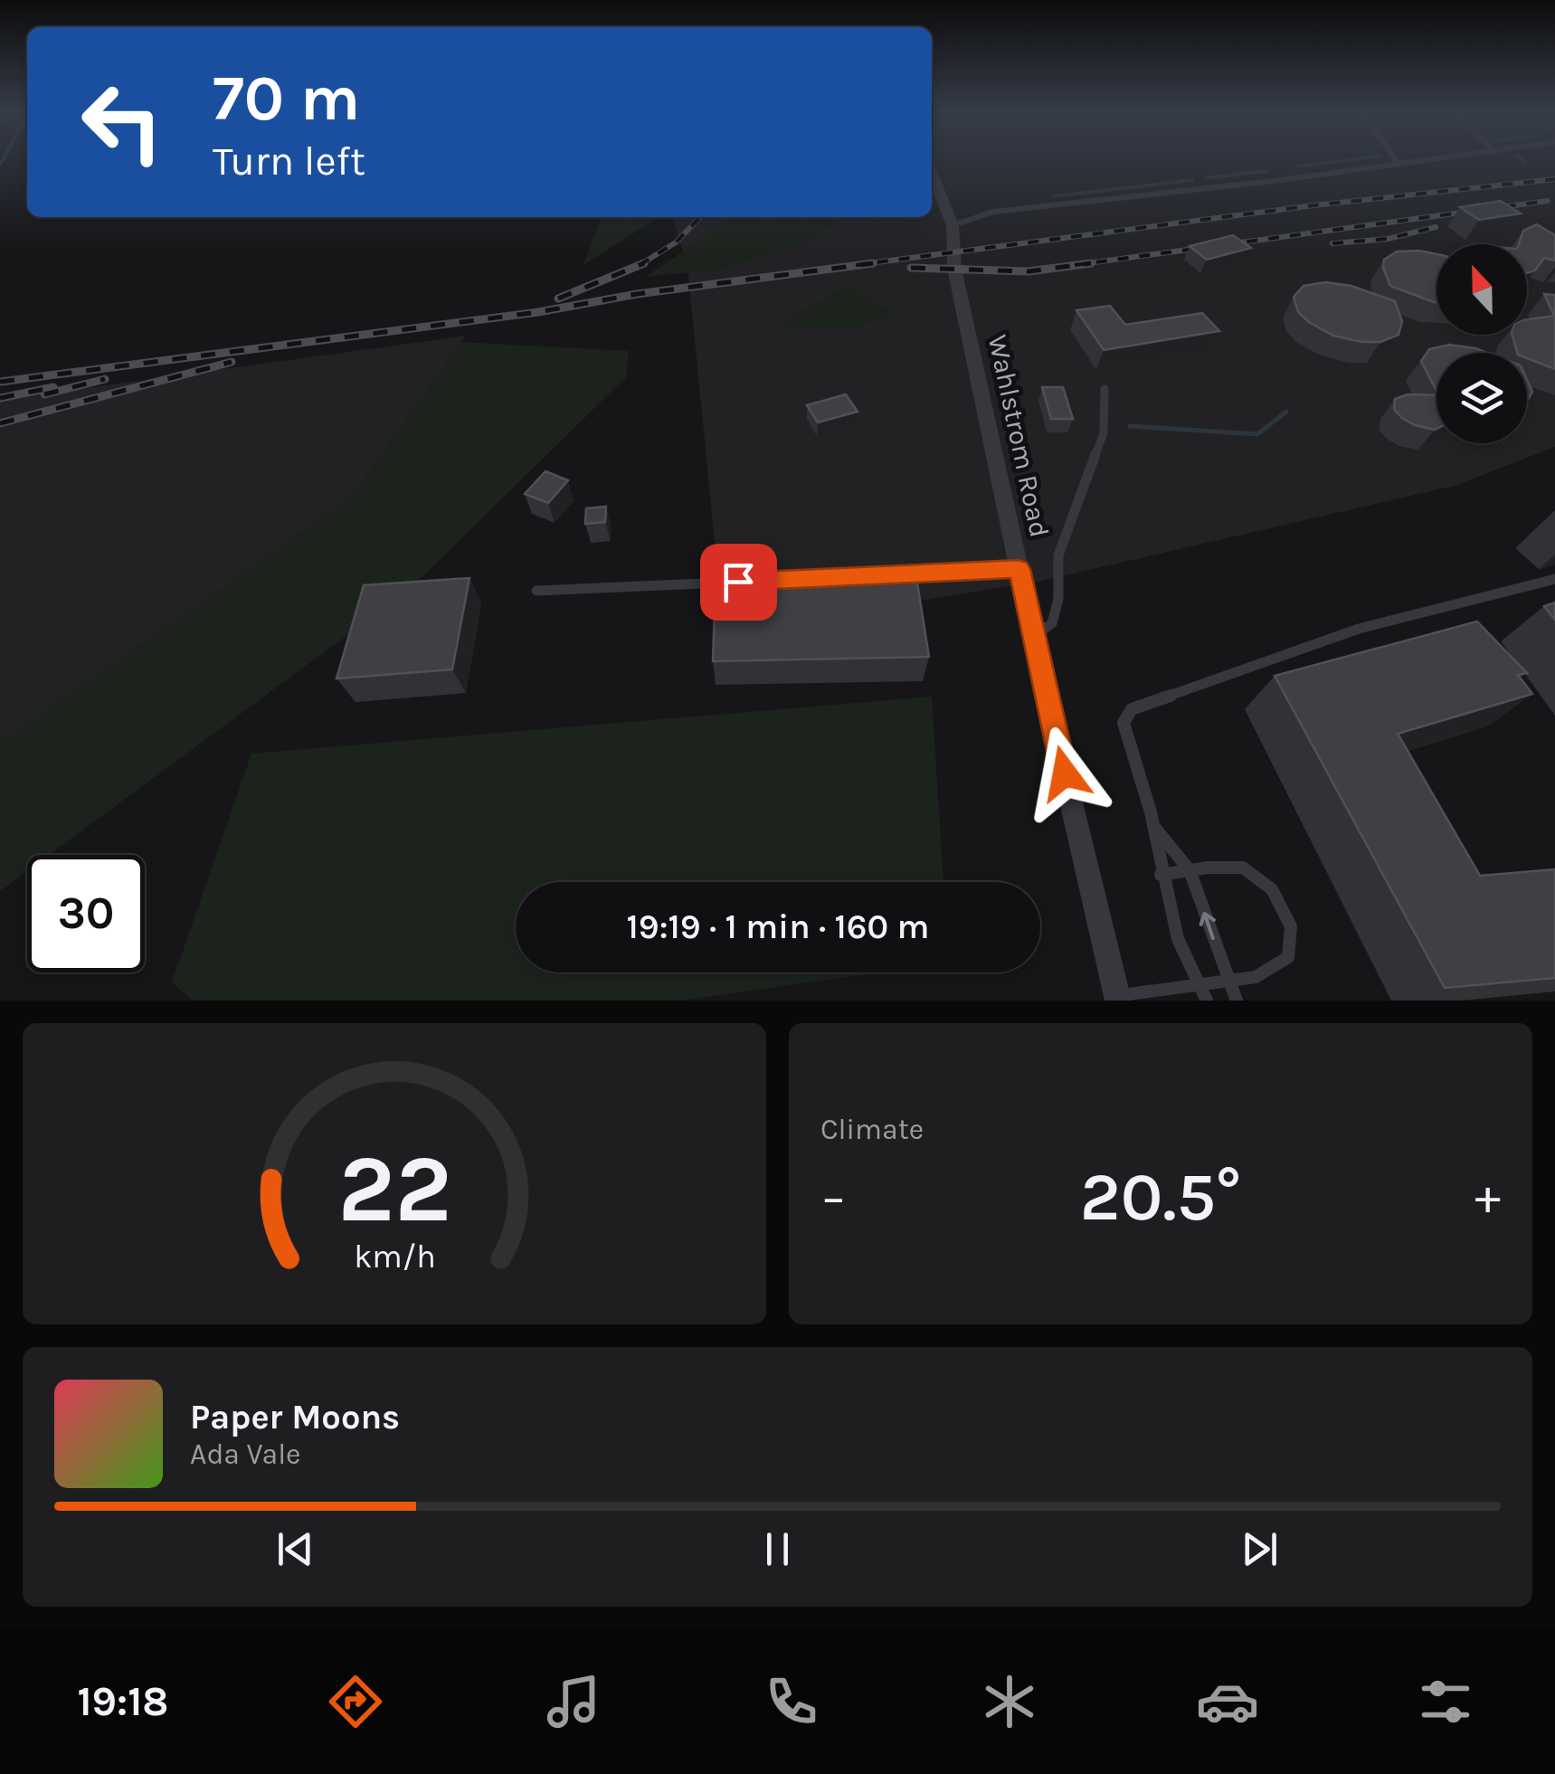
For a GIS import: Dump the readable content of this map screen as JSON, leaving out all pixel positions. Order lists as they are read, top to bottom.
{
  "streets": {
    "street": ["Wahlstrom Road"]
  },
  "north": "top",
  "page": {
    "turn": ["70 m", "Turn left"],
    "limit": "30",
    "trip": "19:19 · 1 min · 160 m",
    "tile": "Climate",
    "heat": ["−", "20.5°", "+"],
    "song": ["Paper Moons", "Ada Vale"],
    "tabs": "19:18",
    "gauge": ["22", "km/h"]
  }
}
